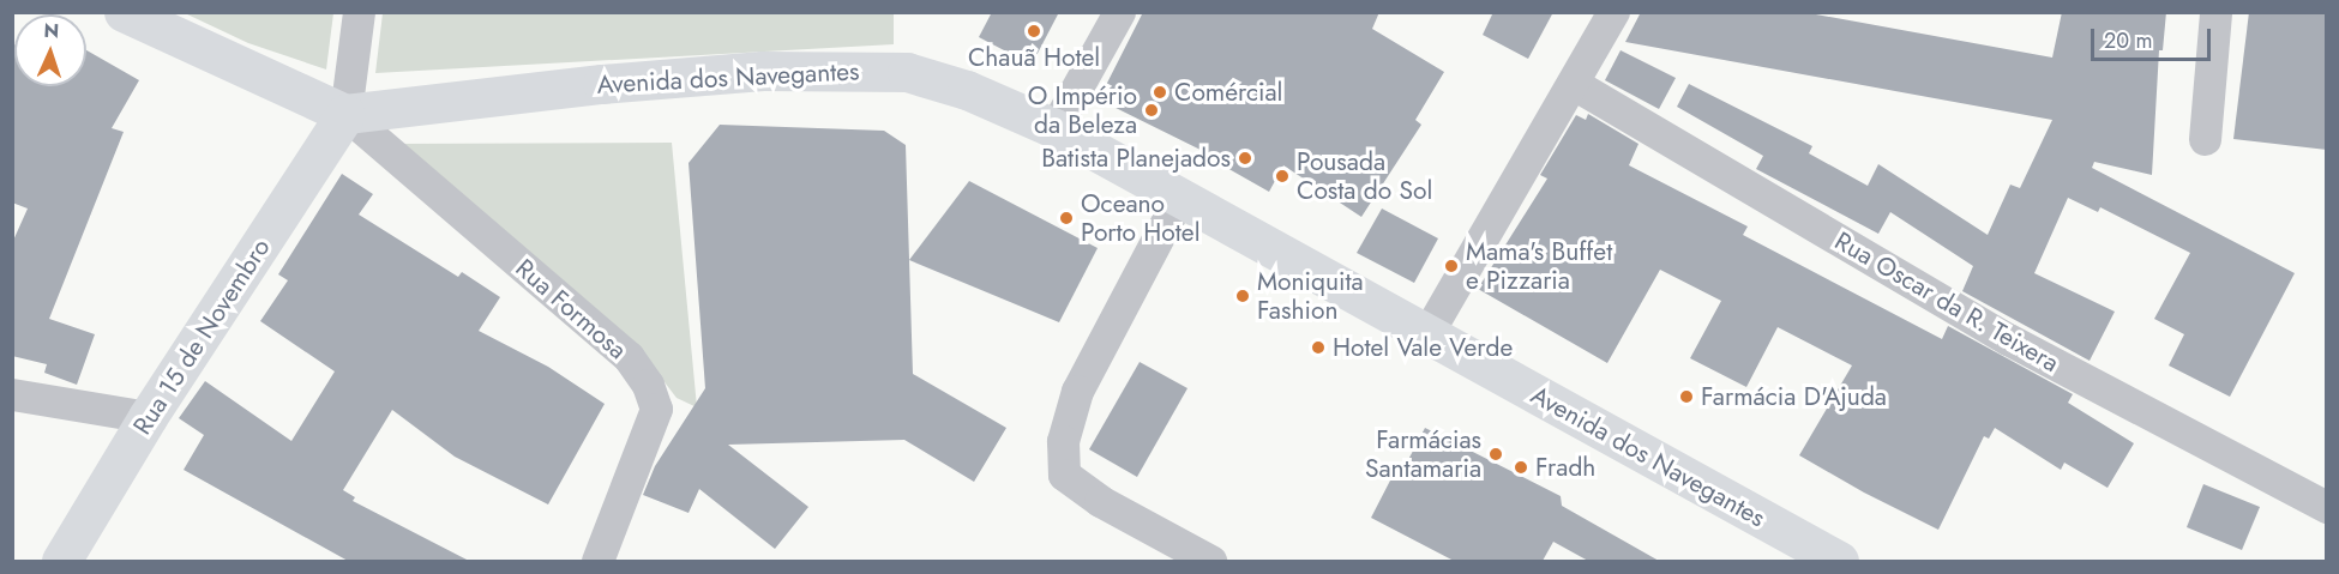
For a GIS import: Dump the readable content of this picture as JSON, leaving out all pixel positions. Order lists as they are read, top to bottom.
{
  "streets": {
    "main road": ["Avenida dos Navegantes", "Rua 15 de Novembro"],
    "street": ["Rua Oscar da R. Teixera", "Rua Formosa"]
  },
  "crossings": [
    ["Avenida dos Navegantes", "Rua Formosa"],
    ["Avenida dos Navegantes", "Rua 15 de Novembro"],
    ["Rua Formosa", "Rua 15 de Novembro"]
  ],
  "places": [
    "Chauã Hotel",
    "Comércial",
    "O Império da Beleza",
    "Batista Planejados",
    "Pousada Costa do Sol",
    "Oceano Porto Hotel",
    "Mama's Buffet e Pizzaria",
    "Moniquita Fashion",
    "Hotel Vale Verde",
    "Farmácia D'Ajuda",
    "Farmácias Santamaria",
    "Fradh"
  ],
  "scale_bar": "20 m",
  "north": "top"
}
